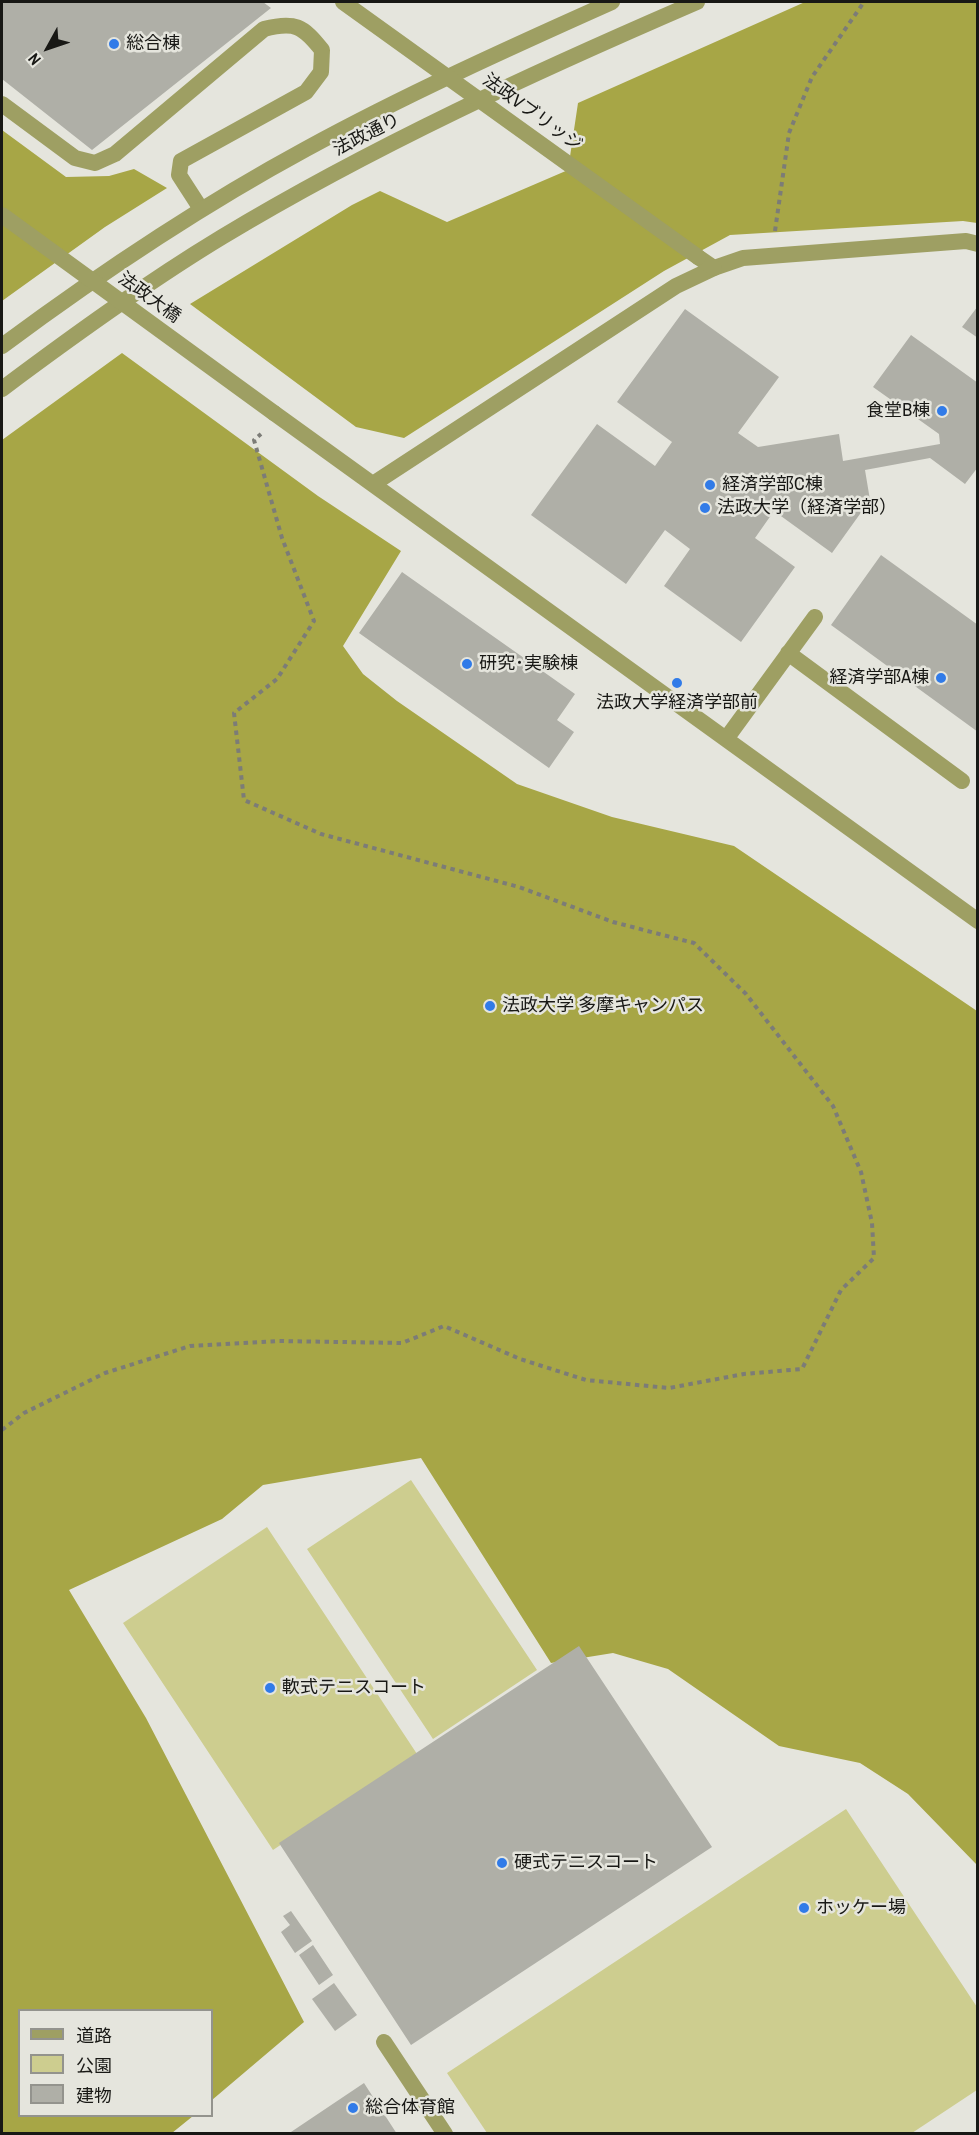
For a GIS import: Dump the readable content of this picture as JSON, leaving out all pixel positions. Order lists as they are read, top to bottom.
{
  "streets": {
    "street": ["法政Vブリッジ", "法政通り", "法政大橋"]
  },
  "places": [
    "総合棟",
    "食堂B棟",
    "経済学部C棟",
    "法政大学（経済学部）",
    "研究･実験棟",
    "経済学部A棟",
    "法政大学経済学部前",
    "法政大学 多摩キャンパス",
    "軟式テニスコート",
    "硬式テニスコート",
    "ホッケー場",
    "総合体育館"
  ],
  "legend": ["道路", "公園", "建物"],
  "north": "bottom left"
}
